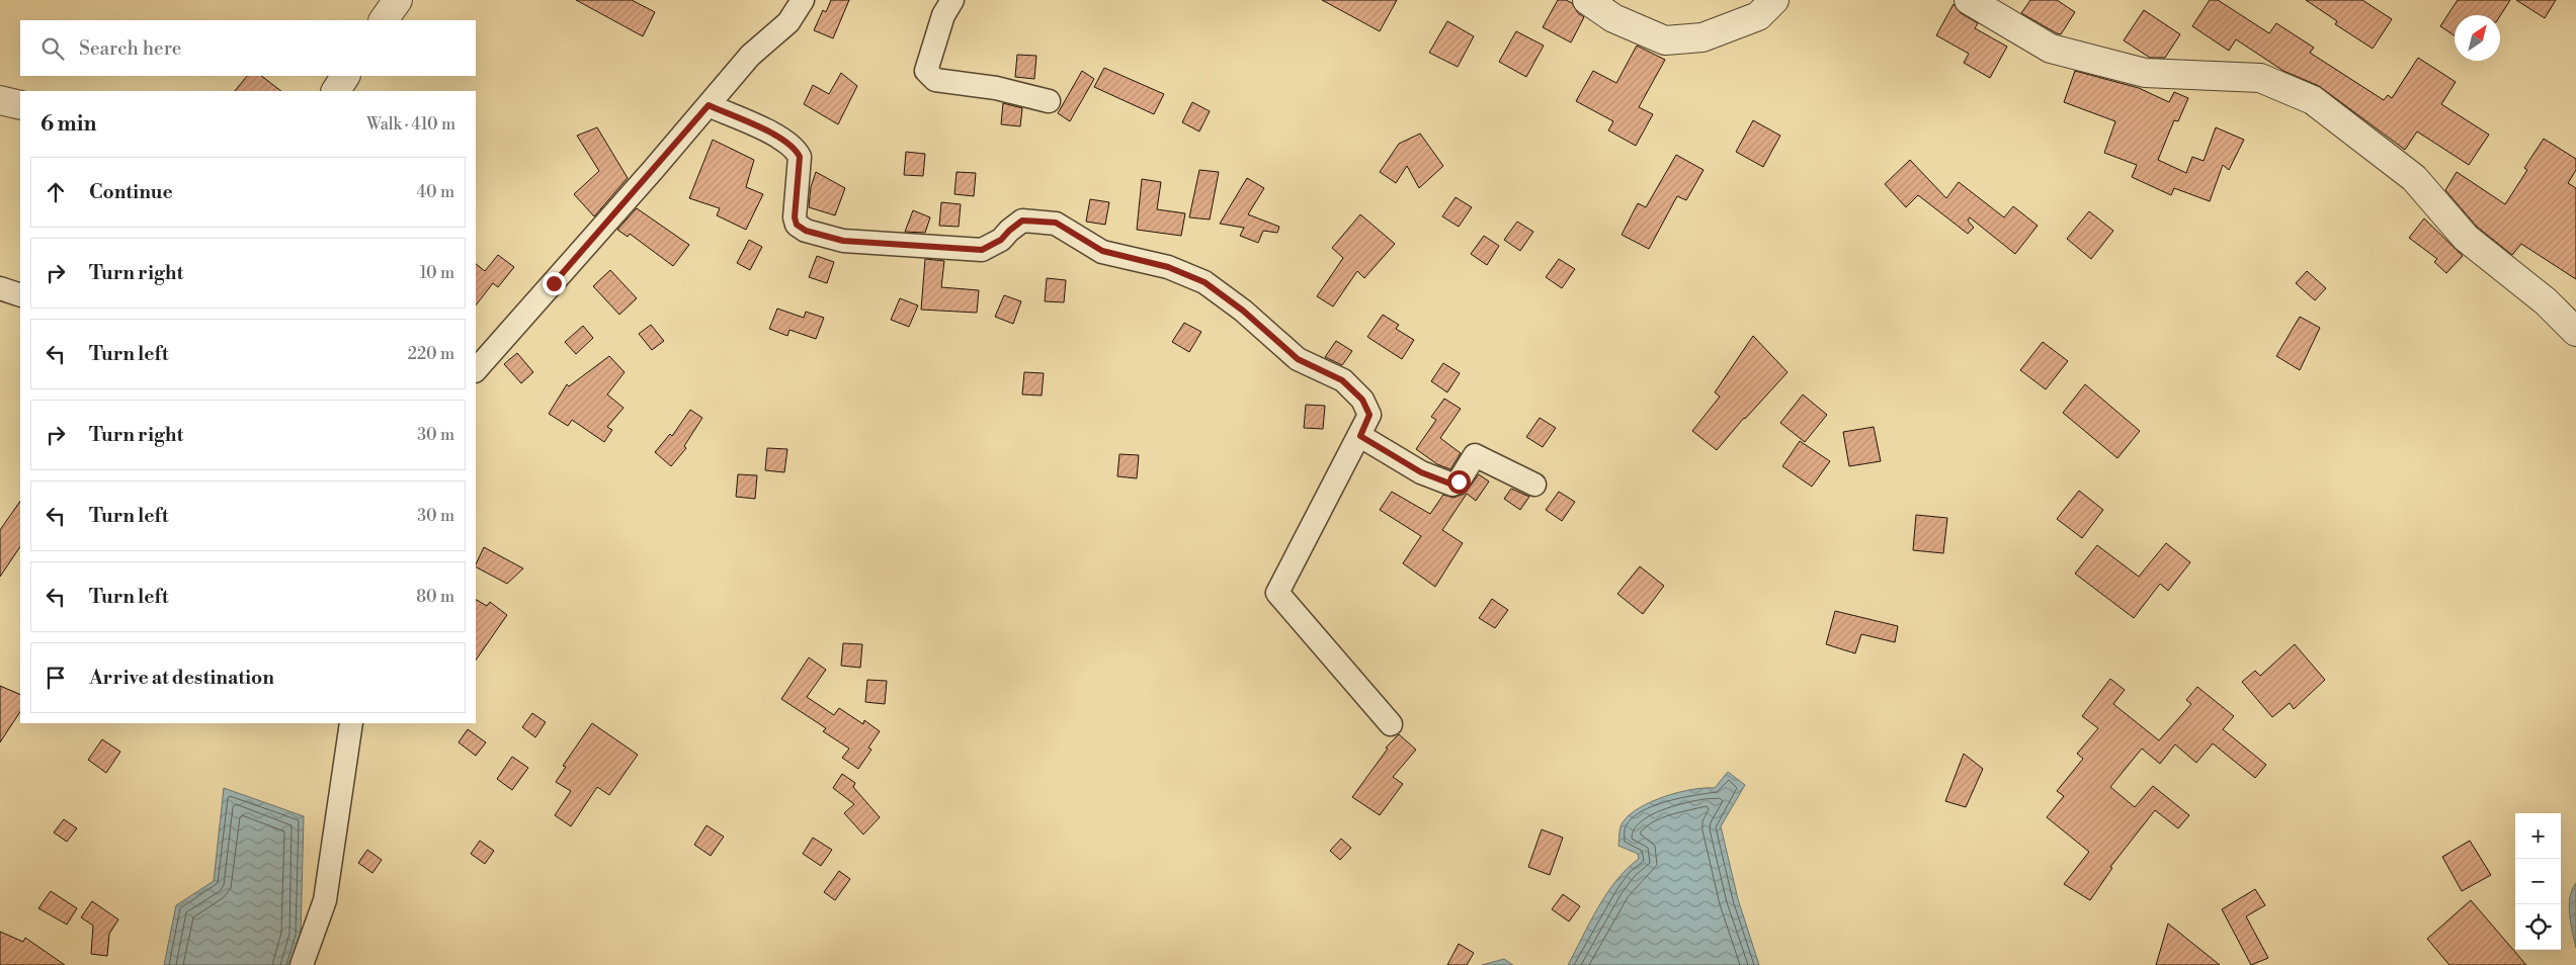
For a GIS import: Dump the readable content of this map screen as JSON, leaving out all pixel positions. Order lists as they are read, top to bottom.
{
  "north": "top right",
  "page": {
    "search": "Search here",
    "heading": ["6 min", "Walk · 410 m"],
    "list": [
      ["Continue", "40 m"],
      ["Turn right", "10 m"],
      ["Turn left", "220 m"],
      ["Turn right", "30 m"],
      ["Turn left", "30 m"],
      ["Turn left", "80 m"],
      "Arrive at destination"
    ],
    "map_buttons": ["+", "−"]
  }
}
